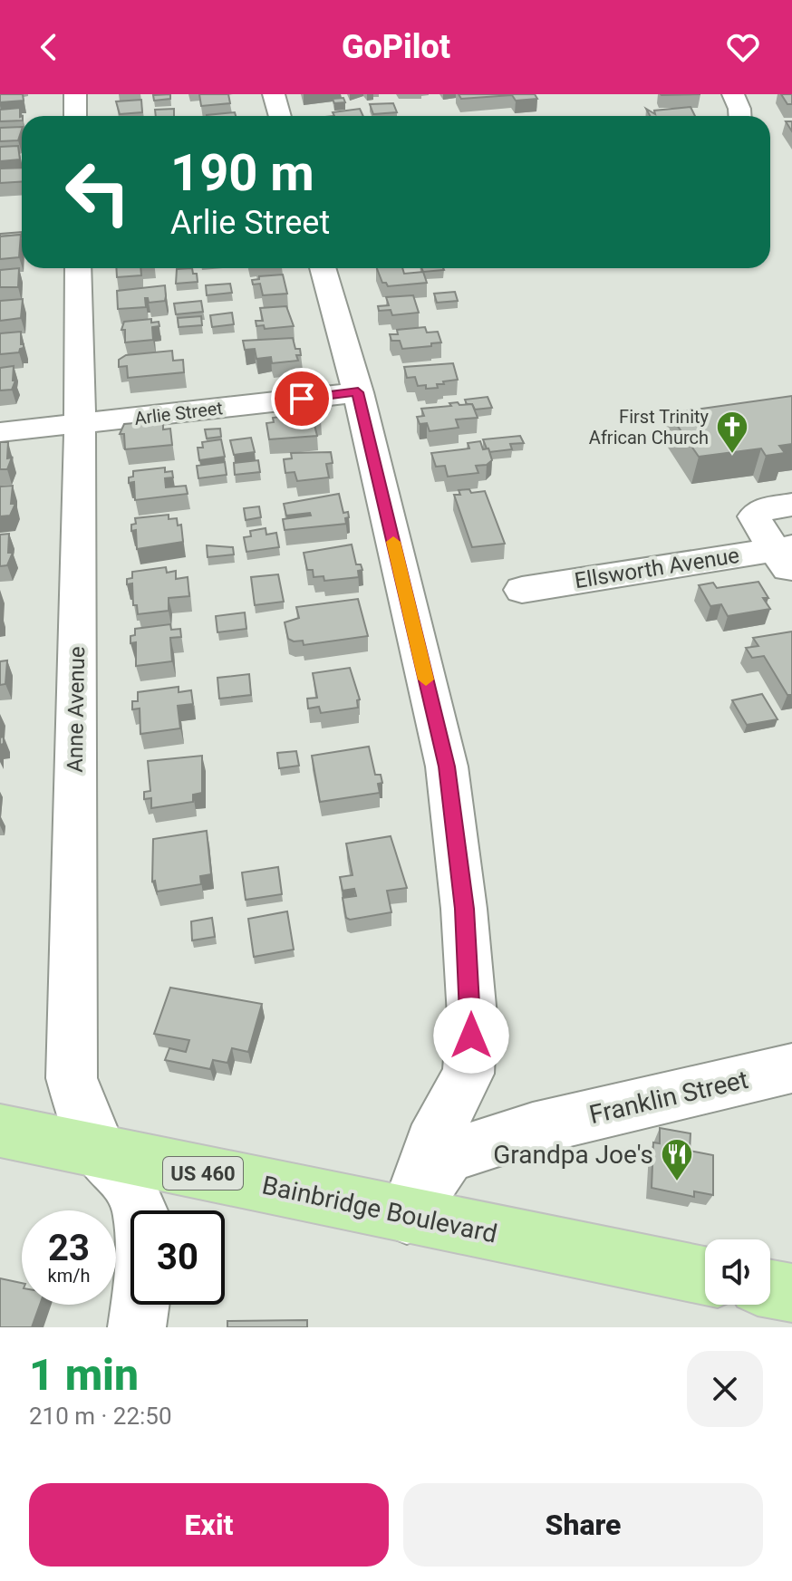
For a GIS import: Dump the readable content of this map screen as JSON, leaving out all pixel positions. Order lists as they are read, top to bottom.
{
  "streets": {
    "main road": ["US 460", "Bainbridge Boulevard"],
    "street": [
      "Arlie Street",
      "Ellsworth Avenue",
      "Anne Avenue",
      "Franklin Street"
    ]
  },
  "crossings": [
    ["Arlie Street", "Anne Avenue"],
    ["Anne Avenue", "Bainbridge Boulevard"],
    ["Franklin Street", "Bainbridge Boulevard"]
  ],
  "places": {
    "church": ["First Trinity African Church"],
    "restaurant": ["Grandpa Joe's"]
  },
  "page": {
    "header": "GoPilot",
    "turn": ["190 m", "Arlie Street"],
    "speed": "23 km/h",
    "limit": "30",
    "heading": ["1 min", "210 m · 22:50"],
    "buttons": ["Exit", "Share"]
  }
}
